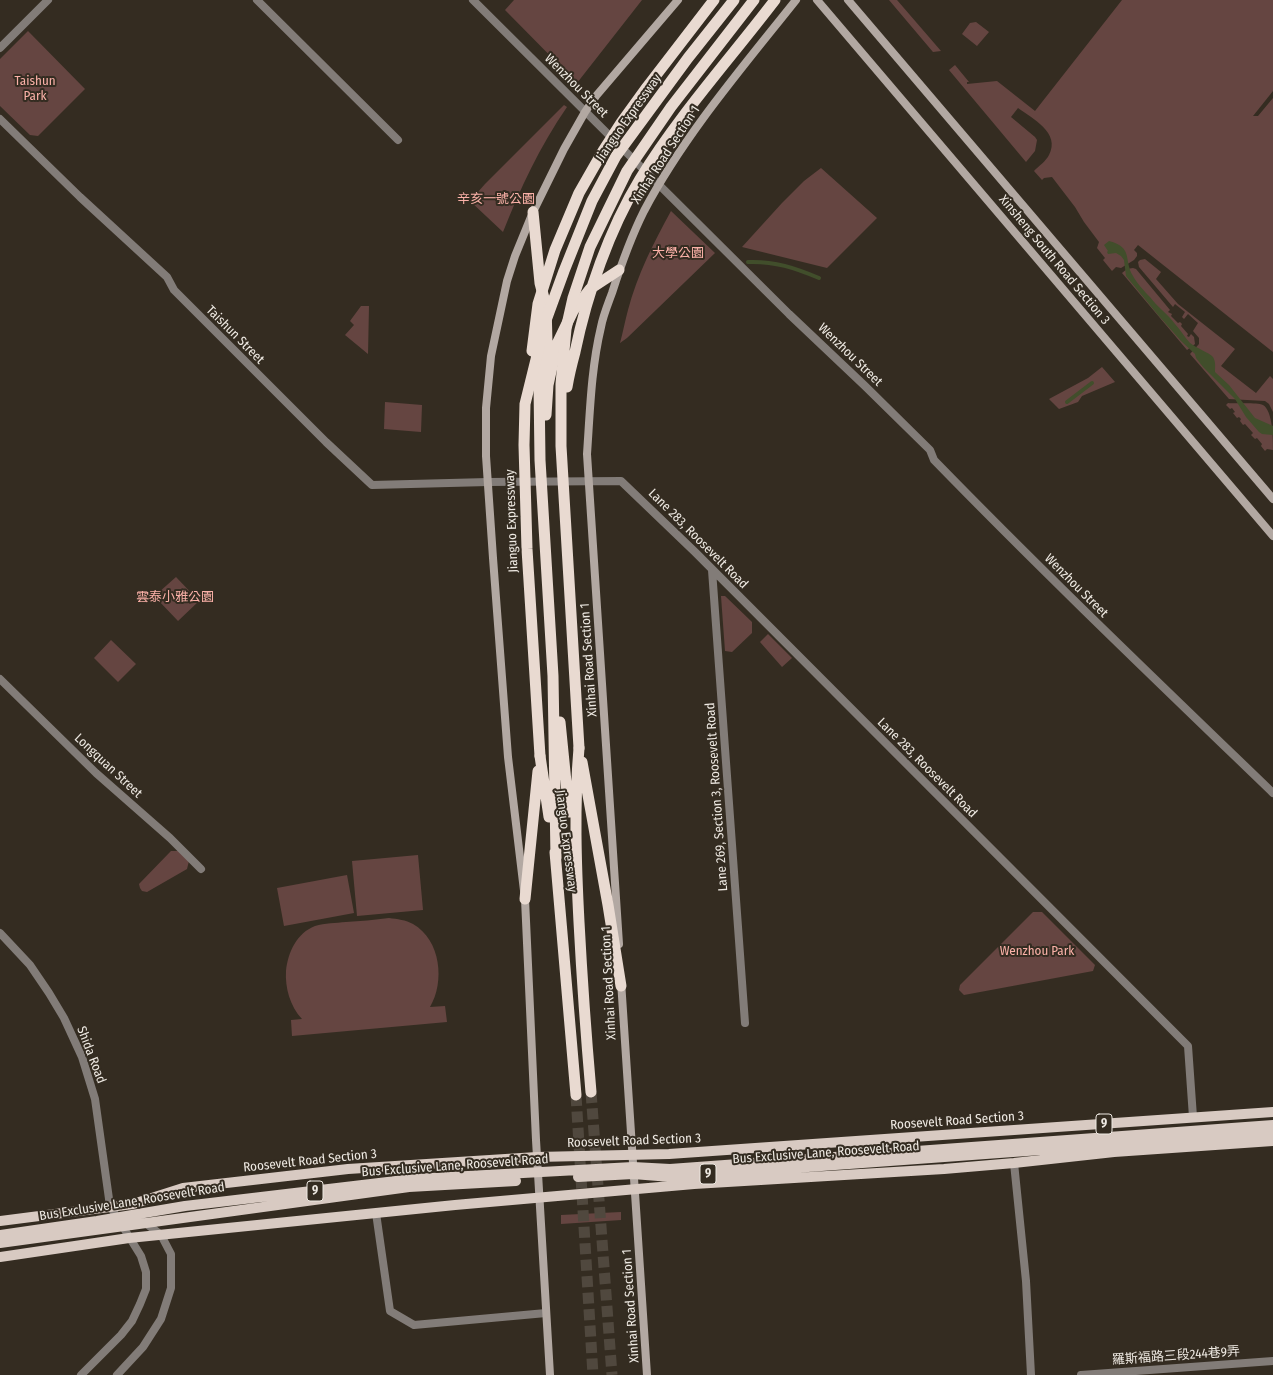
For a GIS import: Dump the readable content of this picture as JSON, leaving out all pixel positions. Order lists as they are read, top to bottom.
{
  "streets": {
    "highway": ["Jianguo Expressway"],
    "main road": [
      "Xinhai Road Section 1",
      "Xinsheng South Road Section 3",
      "Roosevelt Road Section 3",
      "9",
      "Bus Exclusive Lane, Roosevelt Road"
    ],
    "street": [
      "Wenzhou Street",
      "Taishun Street",
      "Lane 283, Roosevelt Road",
      "Longquan Street",
      "Lane 269, Section 3, Roosevelt Road",
      "Shida Road",
      "羅斯福路三段244巷9弄"
    ]
  },
  "crossings": [
    ["Wenzhou Street", "Xinhai Road Section 1"],
    ["Xinhai Road Section 1", "Lane 283, Roosevelt Road"],
    ["Xinhai Road Section 1", "Roosevelt Road Section 3"],
    ["Xinhai Road Section 1", "9"],
    ["Xinhai Road Section 1", "Bus Exclusive Lane, Roosevelt Road"],
    ["Taishun Street", "Lane 283, Roosevelt Road"],
    ["Lane 283, Roosevelt Road", "Lane 269, Section 3, Roosevelt Road"],
    ["Lane 283, Roosevelt Road", "Roosevelt Road Section 3"],
    ["Shida Road", "Roosevelt Road Section 3"]
  ],
  "parks": [
    "Taishun Park",
    "辛亥一號公園",
    "大學公園",
    "雲泰小雅公園",
    "Wenzhou Park"
  ]
}
